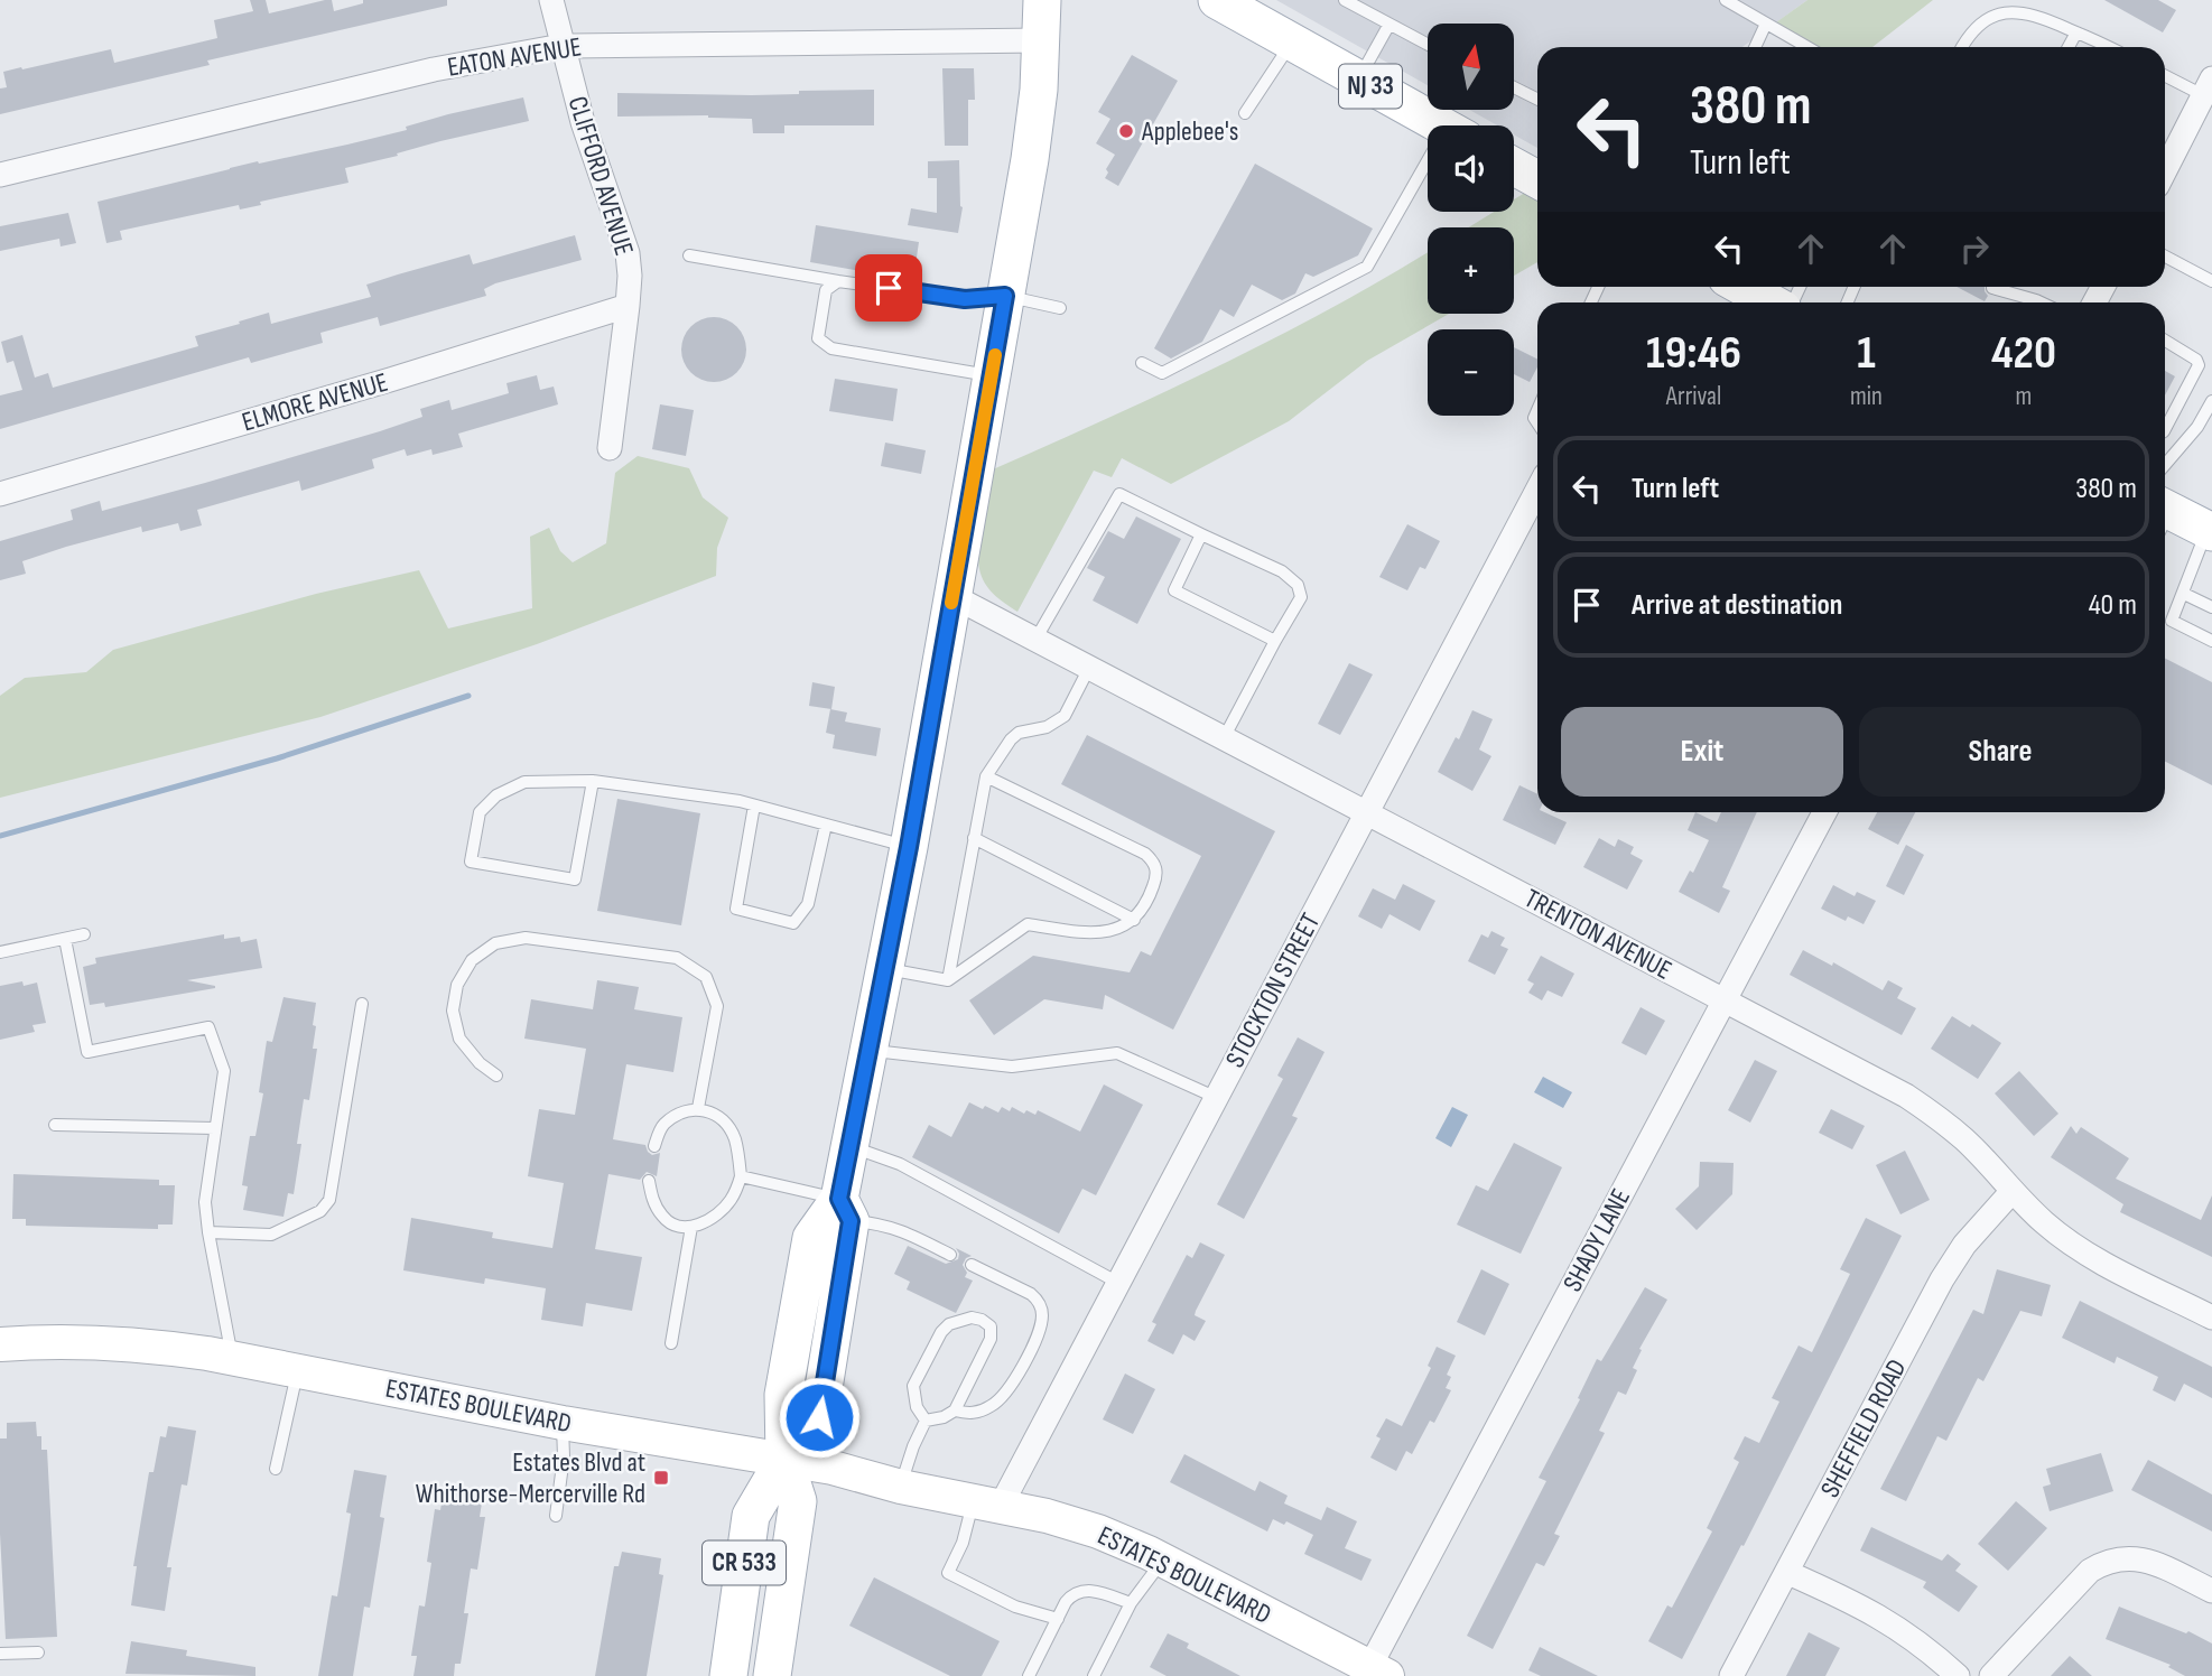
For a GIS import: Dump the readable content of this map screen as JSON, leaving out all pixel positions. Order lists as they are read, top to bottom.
{
  "streets": {
    "main road": ["NJ 33", "CR 533"],
    "street": [
      "EATON AVENUE",
      "CLIFFORD AVENUE",
      "ELMORE AVENUE",
      "TRENTON AVENUE",
      "STOCKTON STREET",
      "SHADY LANE",
      "ESTATES BOULEVARD",
      "SHEFFIELD ROAD"
    ]
  },
  "crossings": [
    ["EATON AVENUE", "CLIFFORD AVENUE"],
    ["EATON AVENUE", "CR 533"],
    ["CLIFFORD AVENUE", "ELMORE AVENUE"],
    ["TRENTON AVENUE", "STOCKTON STREET"],
    ["TRENTON AVENUE", "SHADY LANE"],
    ["TRENTON AVENUE", "SHEFFIELD ROAD"],
    ["TRENTON AVENUE", "CR 533"],
    ["STOCKTON STREET", "ESTATES BOULEVARD"],
    ["SHADY LANE", "ESTATES BOULEVARD"],
    ["ESTATES BOULEVARD", "CR 533"]
  ],
  "places": {
    "other": ["Applebee's"],
    "transit": ["Estates Blvd at Whithorse-Mercerville Rd"]
  },
  "north": "top",
  "page": {
    "map_buttons": ["+", "−"],
    "turn": ["380 m", "Turn left"],
    "eta": [
      "19:46",
      "Arrival",
      "1",
      "min",
      "420",
      "m"
    ],
    "list": [
      {
        "name": "Turn left",
        "value": "380 m"
      },
      {
        "name": "Arrive at destination",
        "value": "40 m"
      }
    ],
    "buttons": ["Exit", "Share"]
  }
}
